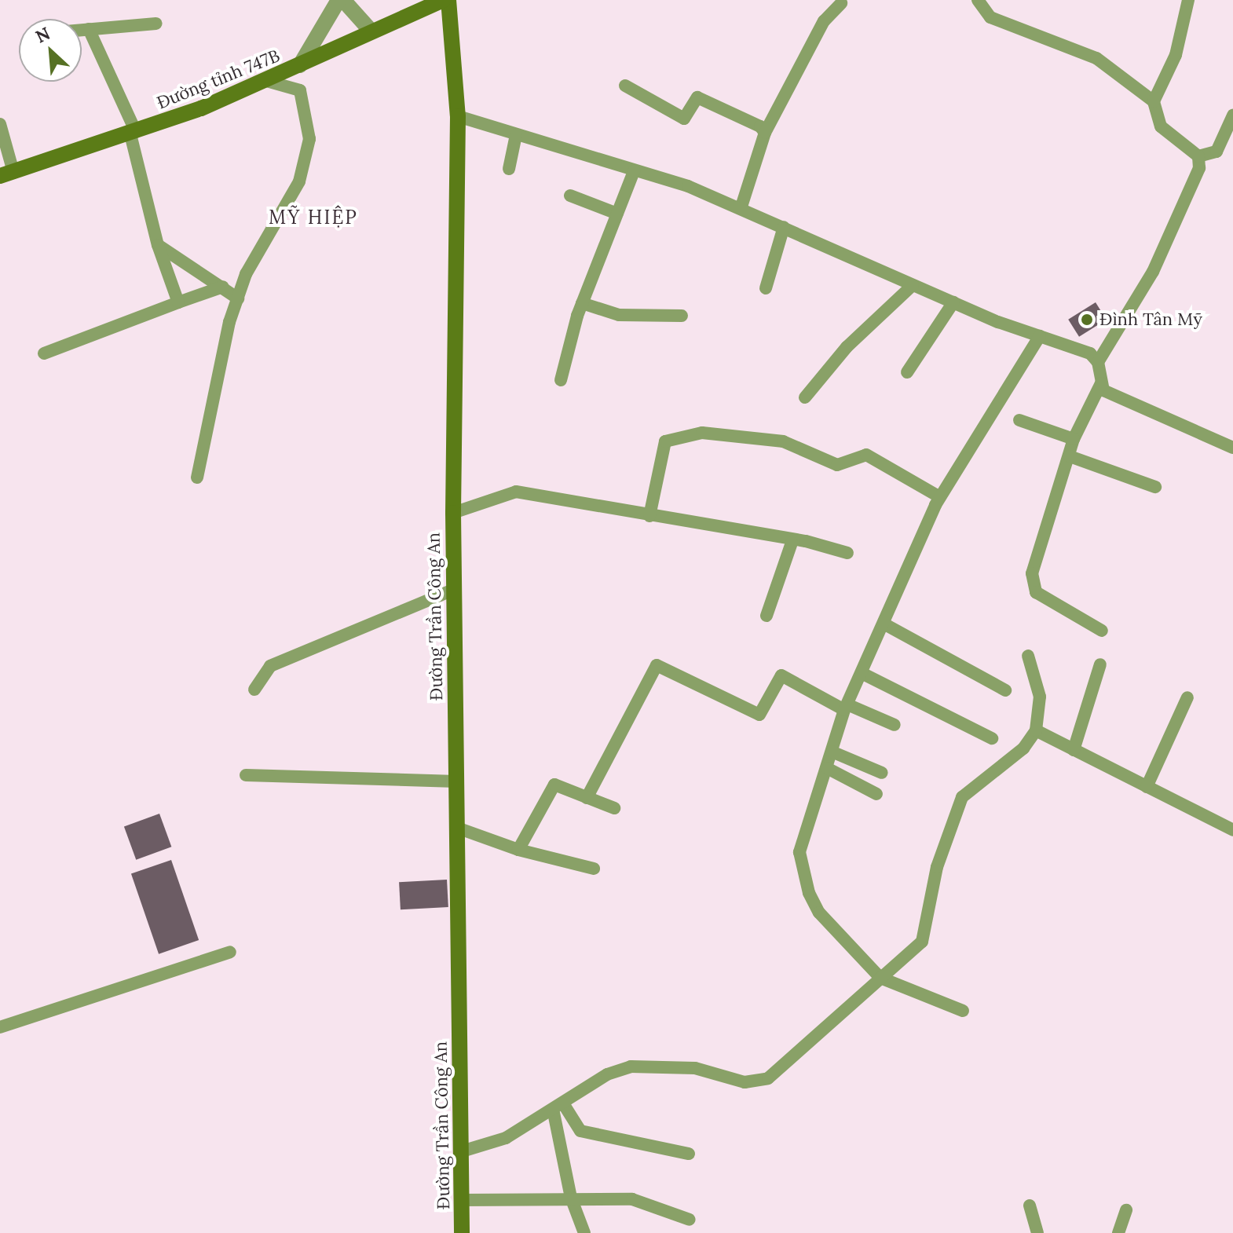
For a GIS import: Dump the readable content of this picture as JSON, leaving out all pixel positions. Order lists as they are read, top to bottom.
{
  "streets": {
    "main road": ["Đường tỉnh 747B", "Đường Trần Công An"]
  },
  "crossings": [
    ["Đường tỉnh 747B", "Đường Trần Công An"]
  ],
  "districts": ["MỸ HIỆP"],
  "places": ["Đình Tân Mỹ"],
  "north": "top left"
}
